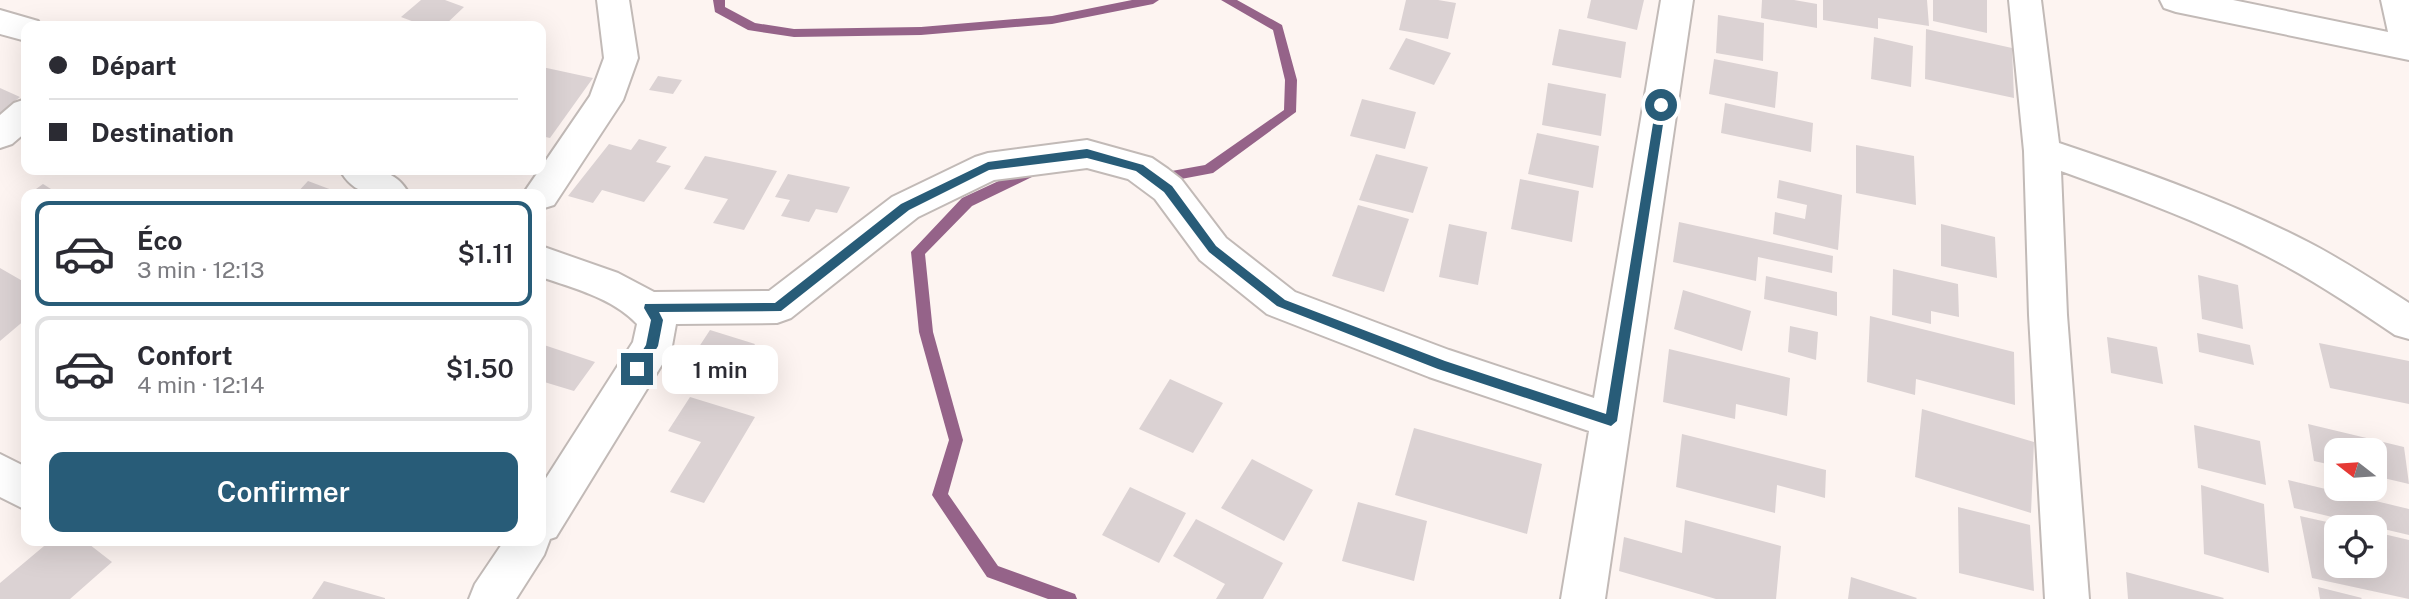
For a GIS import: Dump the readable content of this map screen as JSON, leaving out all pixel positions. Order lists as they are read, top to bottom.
{
  "north": "left",
  "page": {
    "banner": ["Départ", "Destination"],
    "list": [
      {
        "name": "Éco",
        "note": "3 min · 12:13",
        "value": "$1.11"
      },
      {
        "name": "Confort",
        "note": "4 min · 12:14",
        "value": "$1.50"
      }
    ],
    "bubble": "1 min",
    "buttons": "Confirmer"
  }
}
